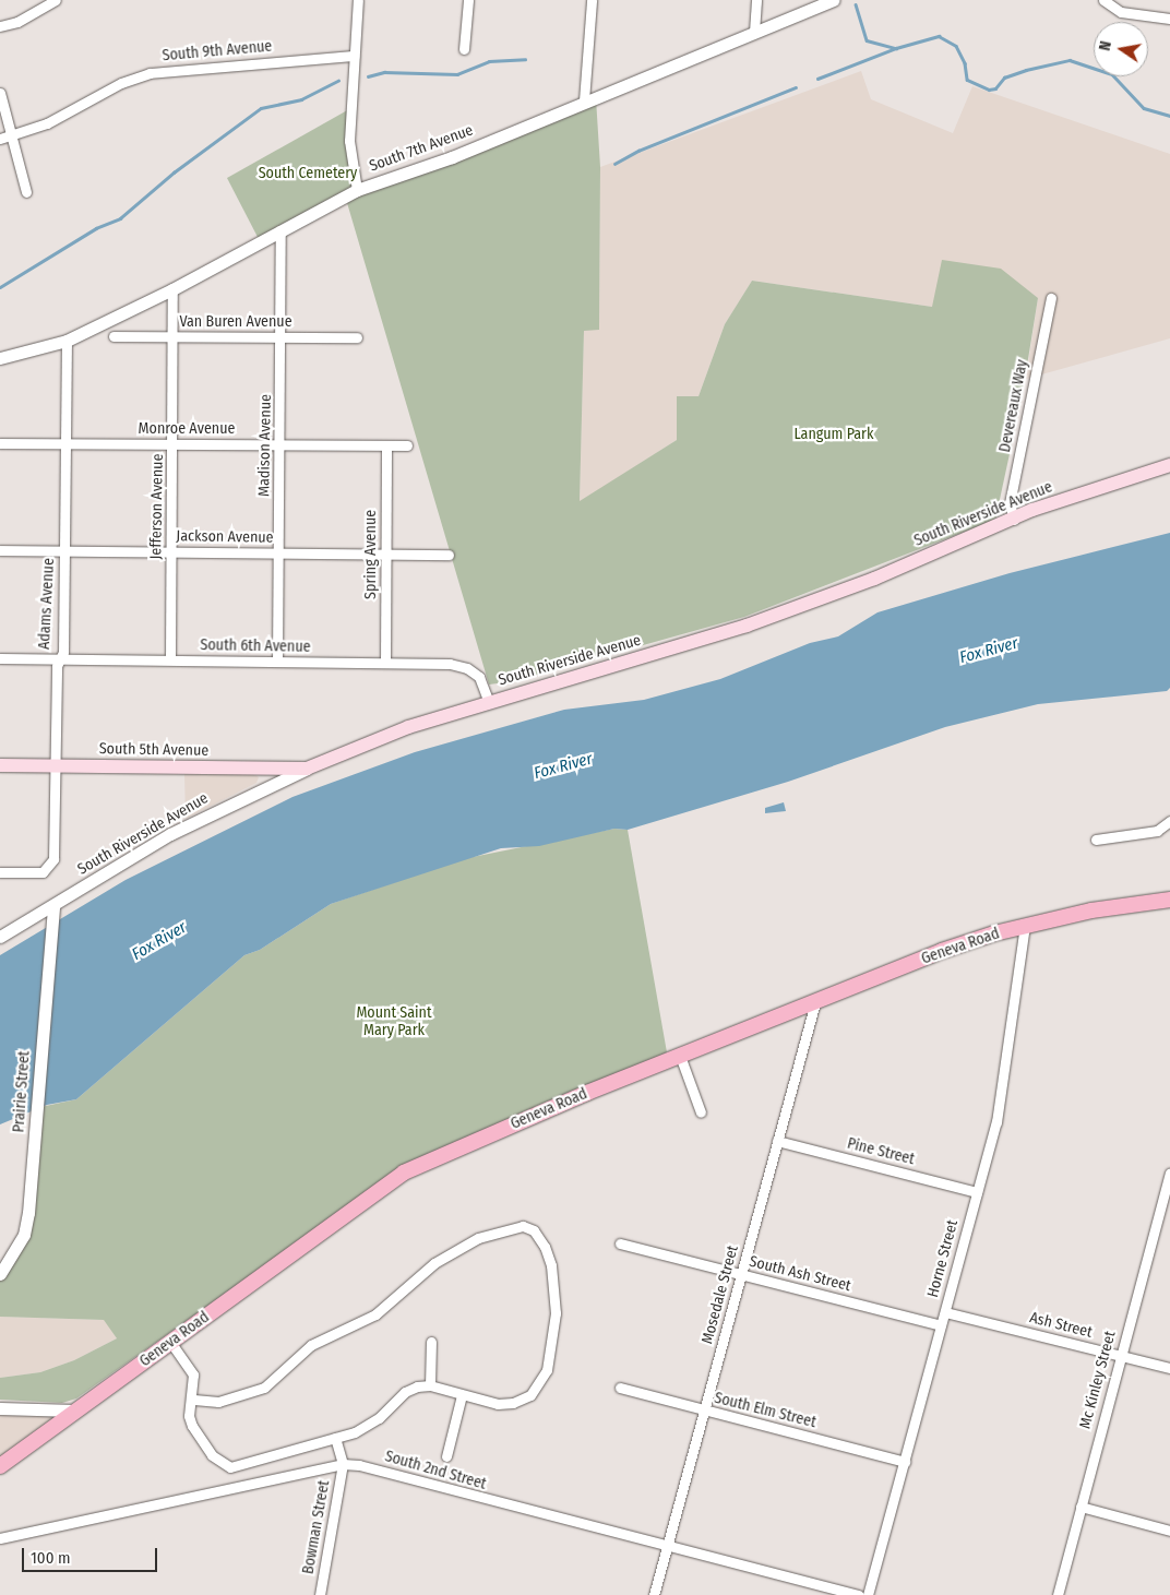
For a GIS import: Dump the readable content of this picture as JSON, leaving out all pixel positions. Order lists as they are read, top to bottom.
{
  "streets": {
    "main road": ["South Riverside Avenue", "South 5th Avenue", "Geneva Road"],
    "street": [
      "South 9th Avenue",
      "South 7th Avenue",
      "Van Buren Avenue",
      "Devereaux Way",
      "Monroe Avenue",
      "Madison Avenue",
      "Jefferson Avenue",
      "Jackson Avenue",
      "Spring Avenue",
      "Adams Avenue",
      "South 6th Avenue",
      "Prairie Street",
      "Pine Street",
      "Horne Street",
      "South Ash Street",
      "Mosedale Street",
      "Ash Street",
      "Mc Kinley Street",
      "South Elm Street",
      "South 2nd Street",
      "Bowman Street"
    ]
  },
  "crossings": [
    ["South 7th Avenue", "Madison Avenue"],
    ["South 7th Avenue", "Jefferson Avenue"],
    ["South 7th Avenue", "Adams Avenue"],
    ["Van Buren Avenue", "Madison Avenue"],
    ["Van Buren Avenue", "Jefferson Avenue"],
    ["Devereaux Way", "South Riverside Avenue"],
    ["Monroe Avenue", "Madison Avenue"],
    ["Monroe Avenue", "Jefferson Avenue"],
    ["Monroe Avenue", "Spring Avenue"],
    ["Monroe Avenue", "Adams Avenue"],
    ["Madison Avenue", "Jackson Avenue"],
    ["Madison Avenue", "South 6th Avenue"],
    ["Jefferson Avenue", "Jackson Avenue"],
    ["Jefferson Avenue", "South 6th Avenue"],
    ["South Riverside Avenue", "South 6th Avenue"],
    ["South Riverside Avenue", "South 5th Avenue"],
    ["South Riverside Avenue", "Prairie Street"],
    ["Jackson Avenue", "Spring Avenue"],
    ["Jackson Avenue", "Adams Avenue"],
    ["Spring Avenue", "South 6th Avenue"],
    ["Adams Avenue", "South 6th Avenue"],
    ["Adams Avenue", "South 5th Avenue"],
    ["Geneva Road", "Horne Street"],
    ["Geneva Road", "Mosedale Street"],
    ["Pine Street", "Horne Street"],
    ["Pine Street", "Mosedale Street"],
    ["Horne Street", "South Ash Street"],
    ["Horne Street", "Ash Street"],
    ["Horne Street", "South Elm Street"],
    ["South Ash Street", "Mosedale Street"],
    ["Mosedale Street", "South Elm Street"],
    ["Mosedale Street", "South 2nd Street"],
    ["Ash Street", "Mc Kinley Street"],
    ["South 2nd Street", "Bowman Street"]
  ],
  "water": ["Fox River"],
  "parks": ["South Cemetery", "Langum Park", "Mount Saint Mary Park"],
  "scale_bar": "100 m",
  "north": "left"
}
